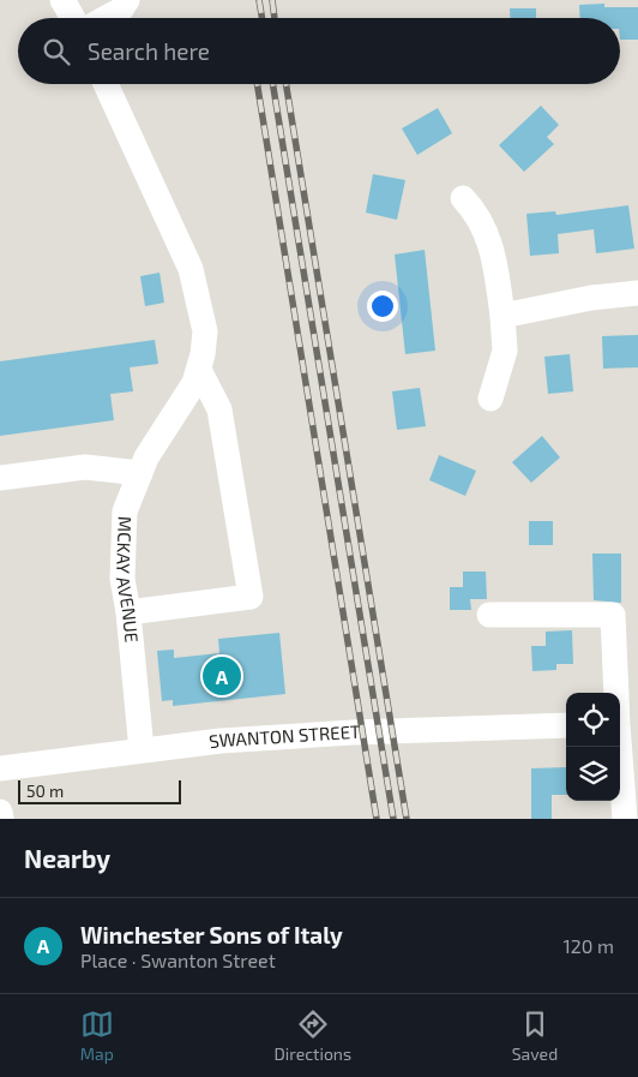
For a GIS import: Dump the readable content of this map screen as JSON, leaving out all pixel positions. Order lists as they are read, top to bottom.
{
  "streets": {
    "street": ["MCKAY AVENUE", "SWANTON STREET"]
  },
  "crossings": [
    ["MCKAY AVENUE", "SWANTON STREET"]
  ],
  "scale_bar": "50 m",
  "page": {
    "search": "Search here",
    "pins": "A",
    "scale": "50 m",
    "heading": "Nearby",
    "list": [
      {
        "mark": "A",
        "name": "Winchester Sons of Italy",
        "note": "Place · Swanton Street",
        "value": "120 m"
      }
    ],
    "nav": ["Map", "Directions", "Saved"]
  }
}
